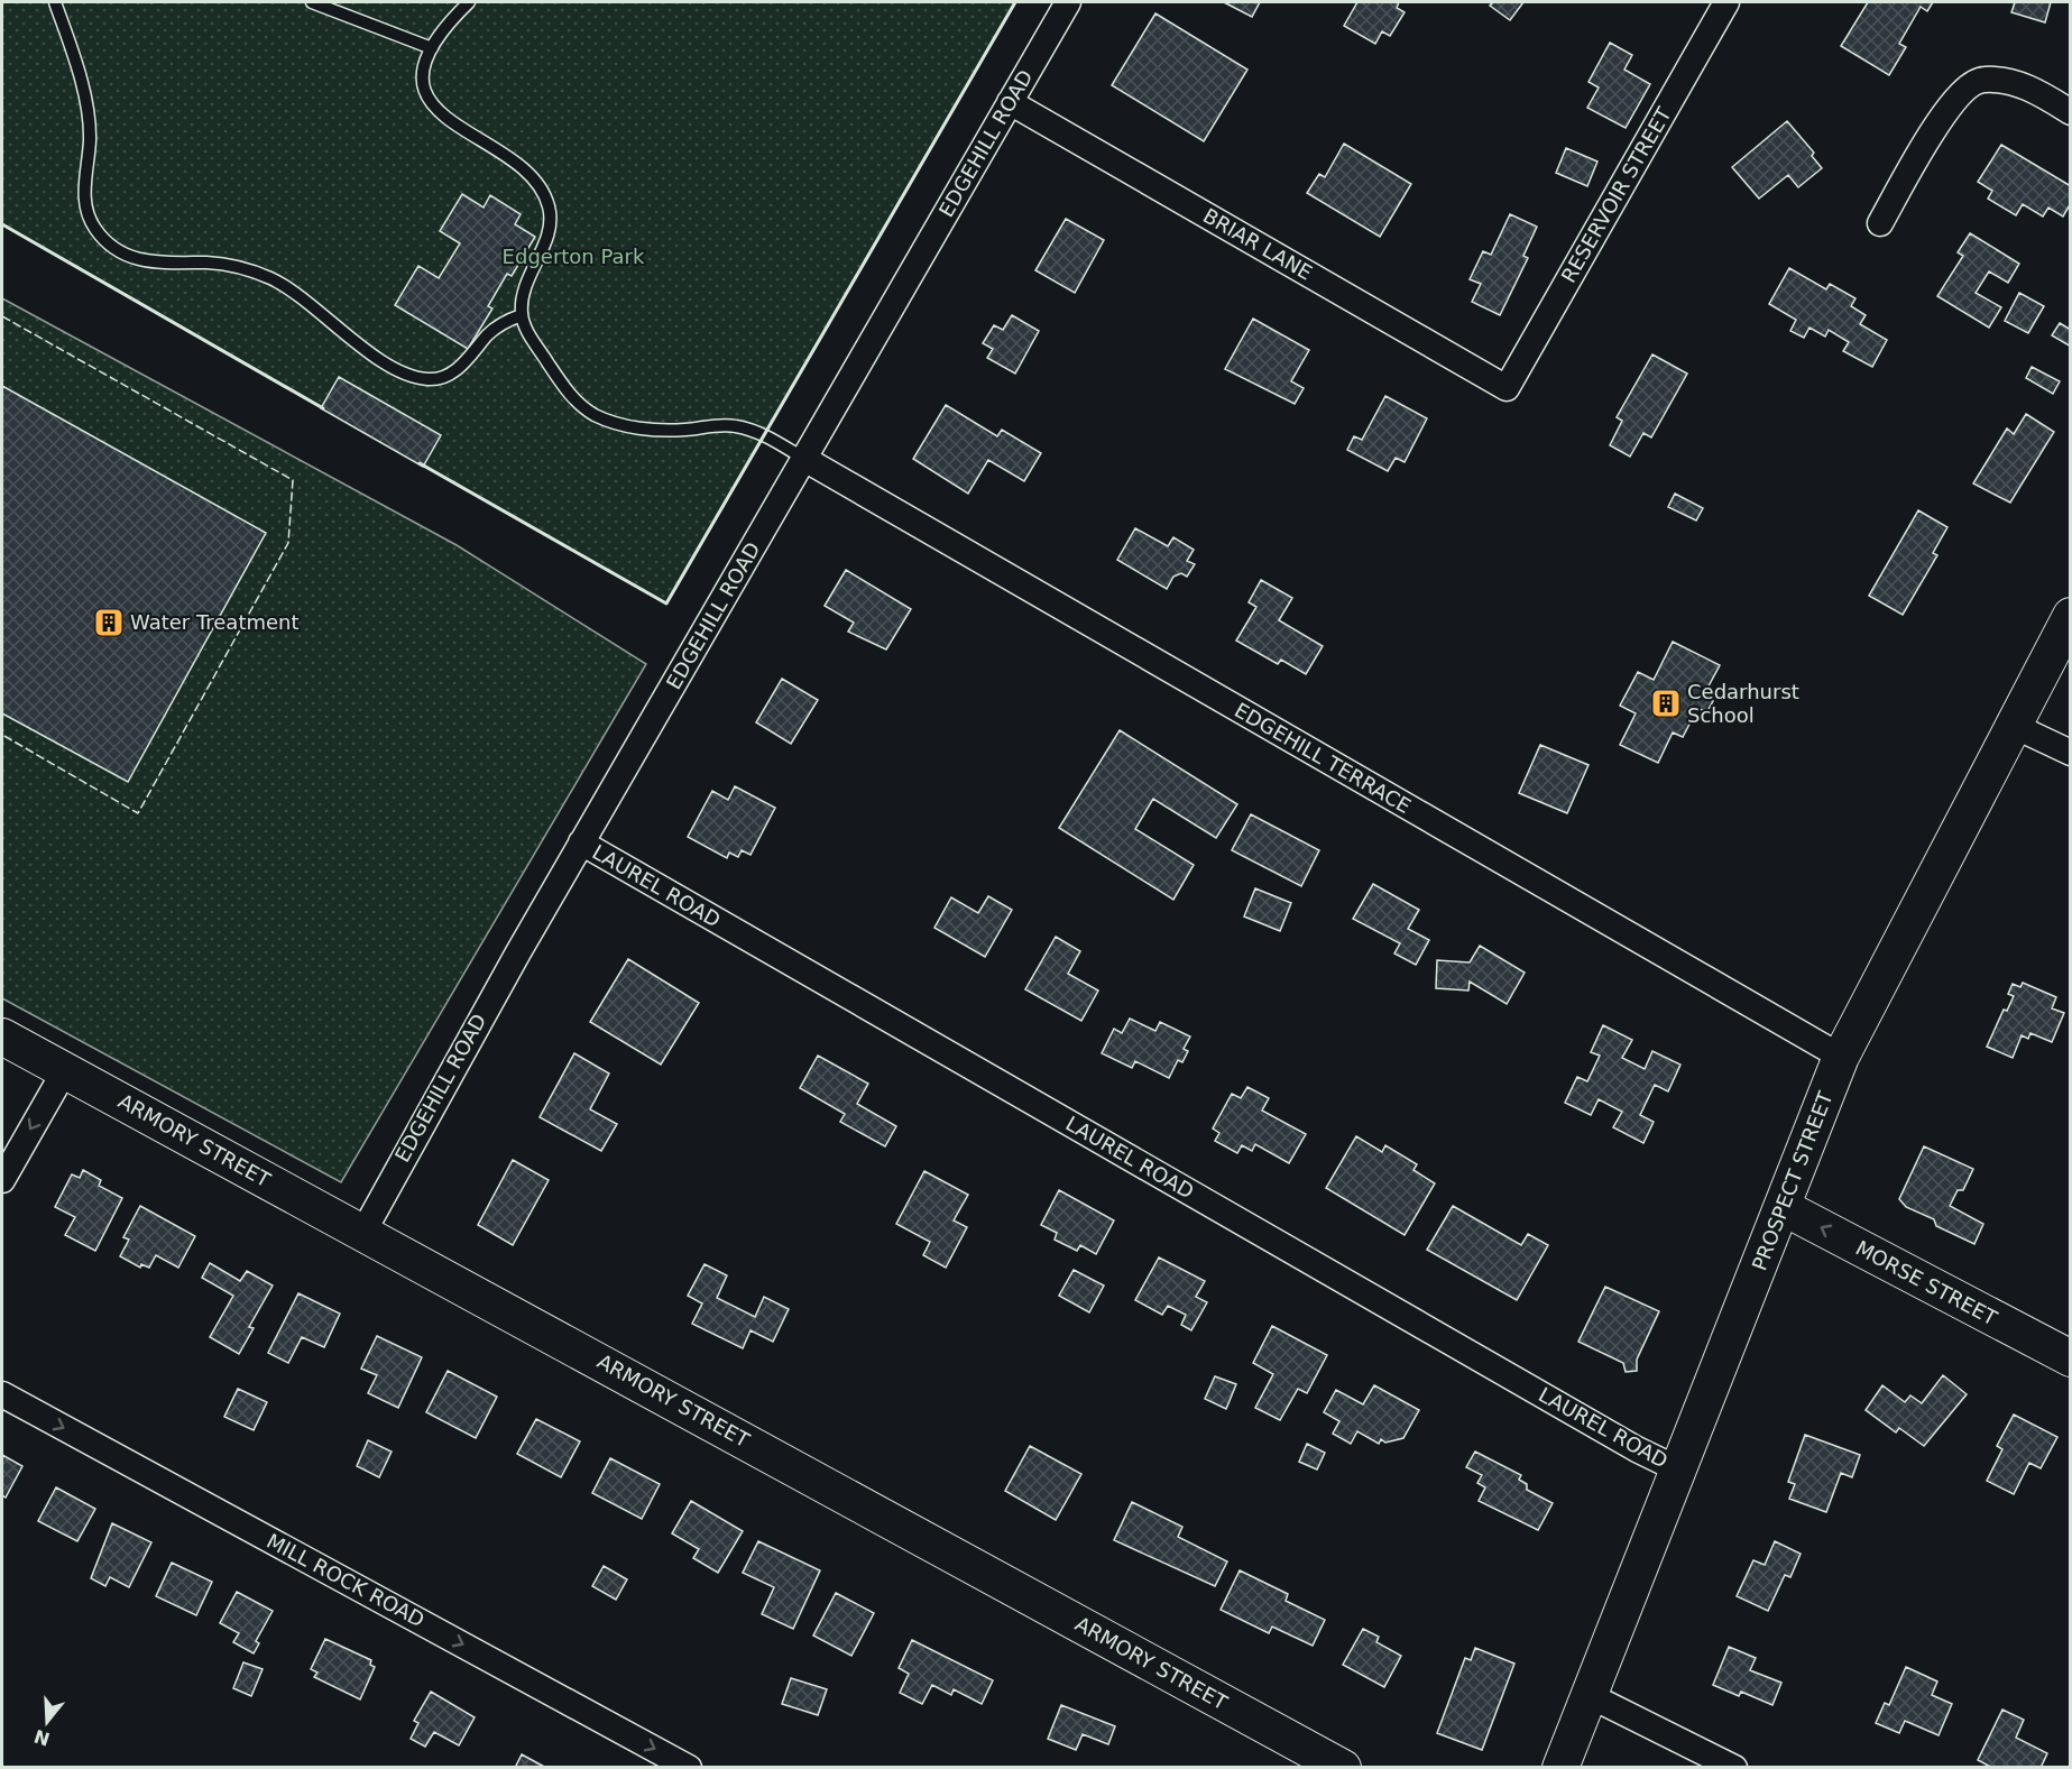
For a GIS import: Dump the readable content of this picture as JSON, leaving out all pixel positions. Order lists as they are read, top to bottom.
{
  "streets": {
    "main road": ["ARMORY STREET", "PROSPECT STREET", "MORSE STREET"],
    "street": [
      "EDGEHILL ROAD",
      "RESERVOIR STREET",
      "BRIAR LANE",
      "EDGEHILL TERRACE",
      "LAUREL ROAD",
      "MILL ROCK ROAD"
    ]
  },
  "crossings": [
    ["EDGEHILL ROAD", "BRIAR LANE"],
    ["EDGEHILL ROAD", "EDGEHILL TERRACE"],
    ["EDGEHILL ROAD", "LAUREL ROAD"],
    ["EDGEHILL ROAD", "ARMORY STREET"],
    ["RESERVOIR STREET", "BRIAR LANE"],
    ["EDGEHILL TERRACE", "PROSPECT STREET"],
    ["LAUREL ROAD", "PROSPECT STREET"],
    ["PROSPECT STREET", "MORSE STREET"]
  ],
  "one_way": ["MORSE STREET", "MILL ROCK ROAD"],
  "parks": ["Edgerton Park"],
  "places": {
    "building": ["Water Treatment", "Cedarhurst School"]
  },
  "north": "bottom"
}
